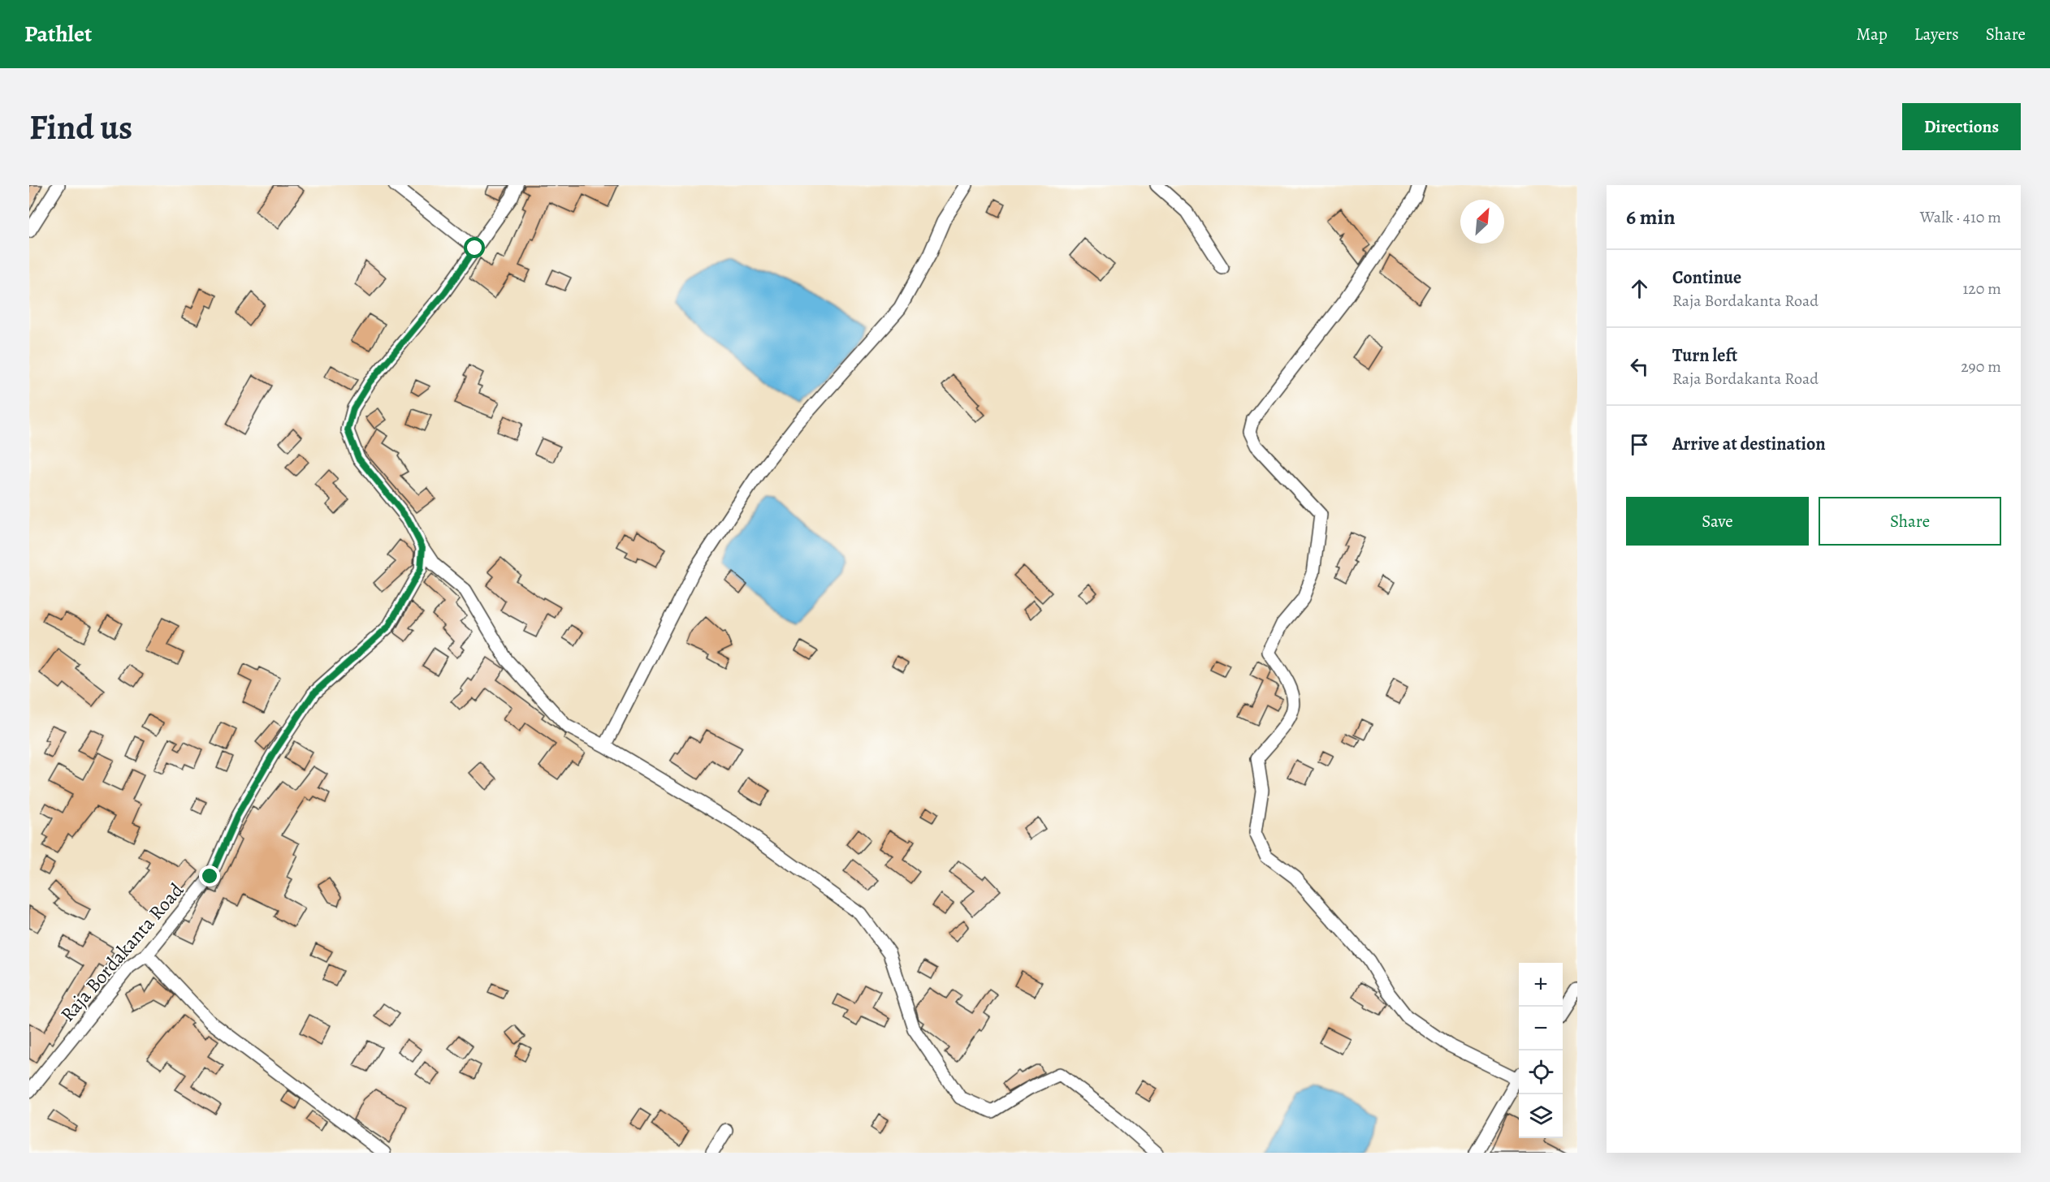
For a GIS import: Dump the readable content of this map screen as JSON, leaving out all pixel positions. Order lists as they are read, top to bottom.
{
  "streets": {
    "street": ["Raja Bordakanta Road"]
  },
  "north": "top right",
  "page": {
    "header": "Pathlet",
    "nav": ["Map", "Layers", "Share"],
    "buttons": [
      "Directions",
      ["Save", "Share"]
    ],
    "title": "Find us",
    "heading": ["6 min", "Walk · 410 m"],
    "list": [
      ["Continue", "Raja Bordakanta Road", "120 m"],
      ["Turn left", "Raja Bordakanta Road", "290 m"],
      "Arrive at destination"
    ],
    "map_buttons": ["+", "−"]
  }
}
